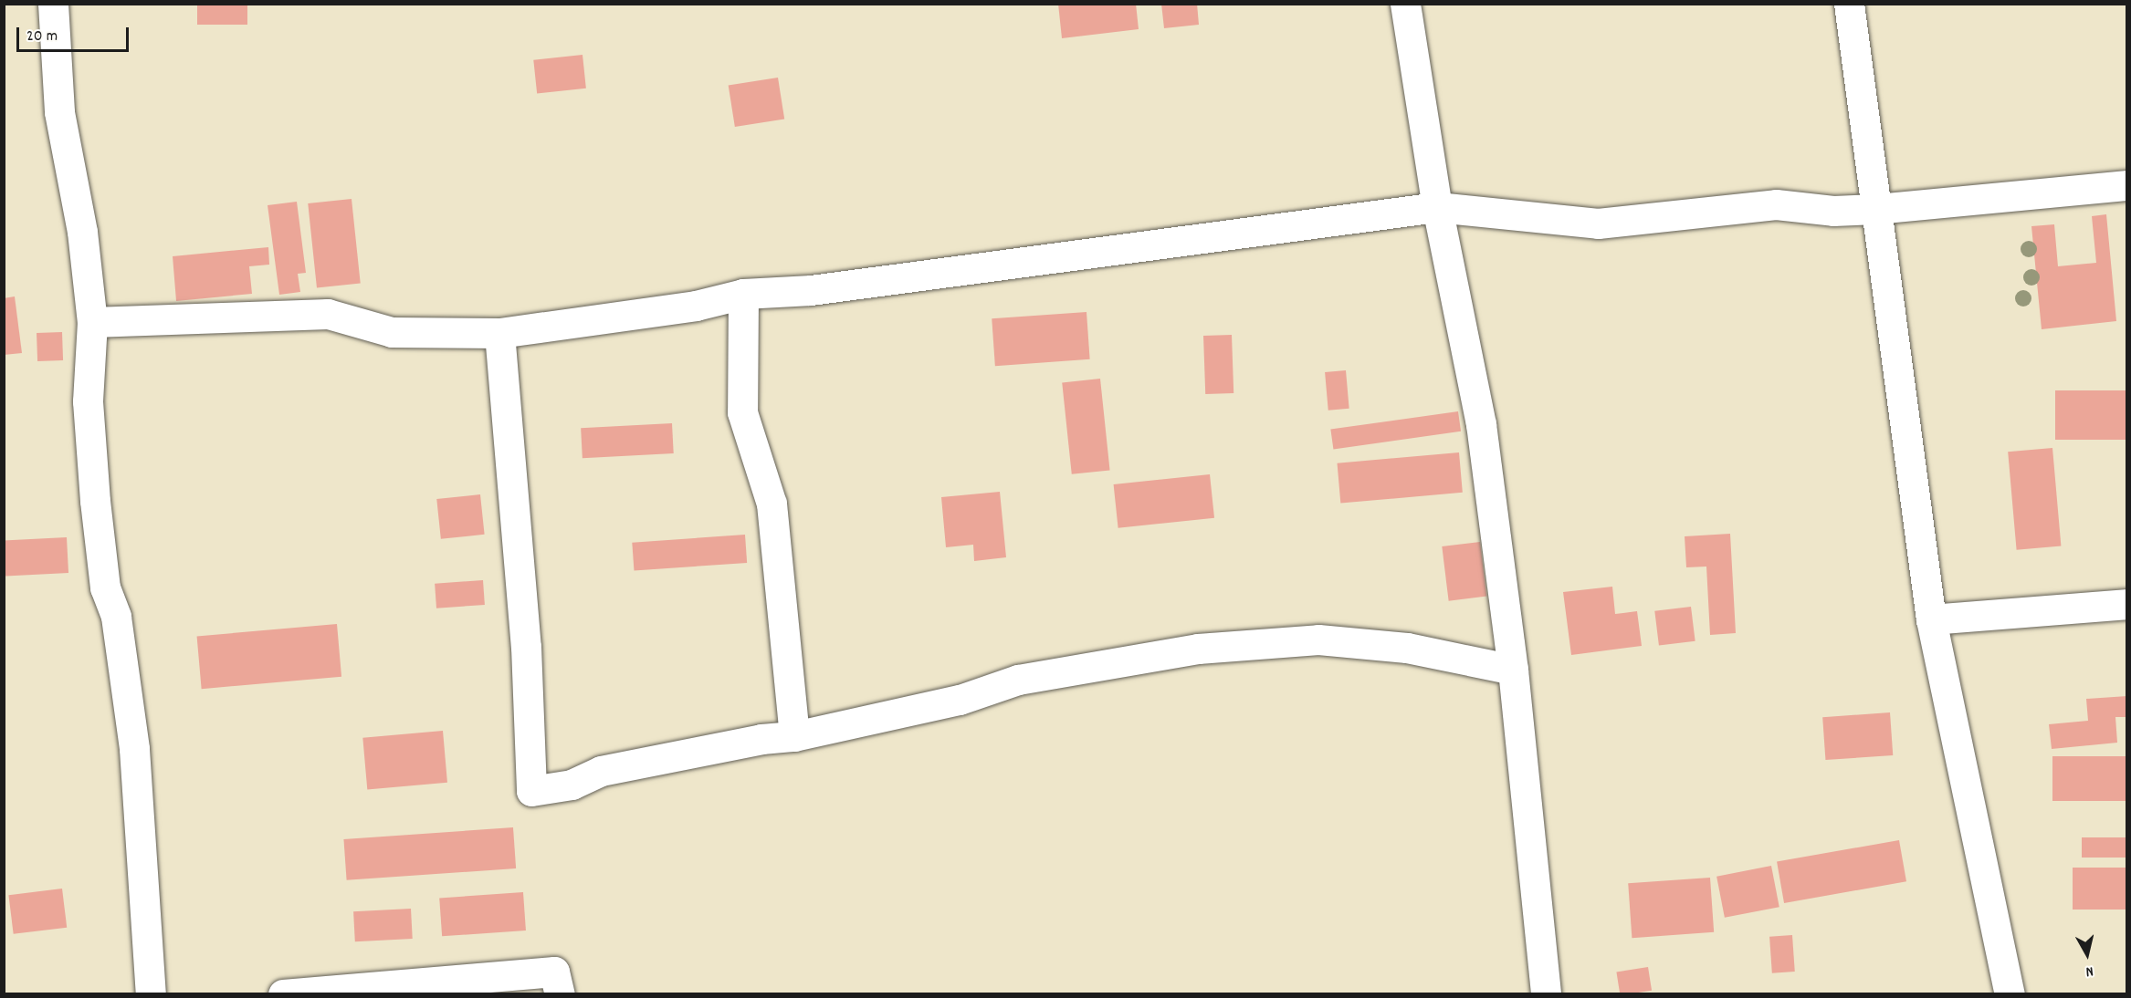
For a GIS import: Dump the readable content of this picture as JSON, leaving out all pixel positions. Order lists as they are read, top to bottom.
{
  "scale_bar": "20 m",
  "north": "bottom"
}
